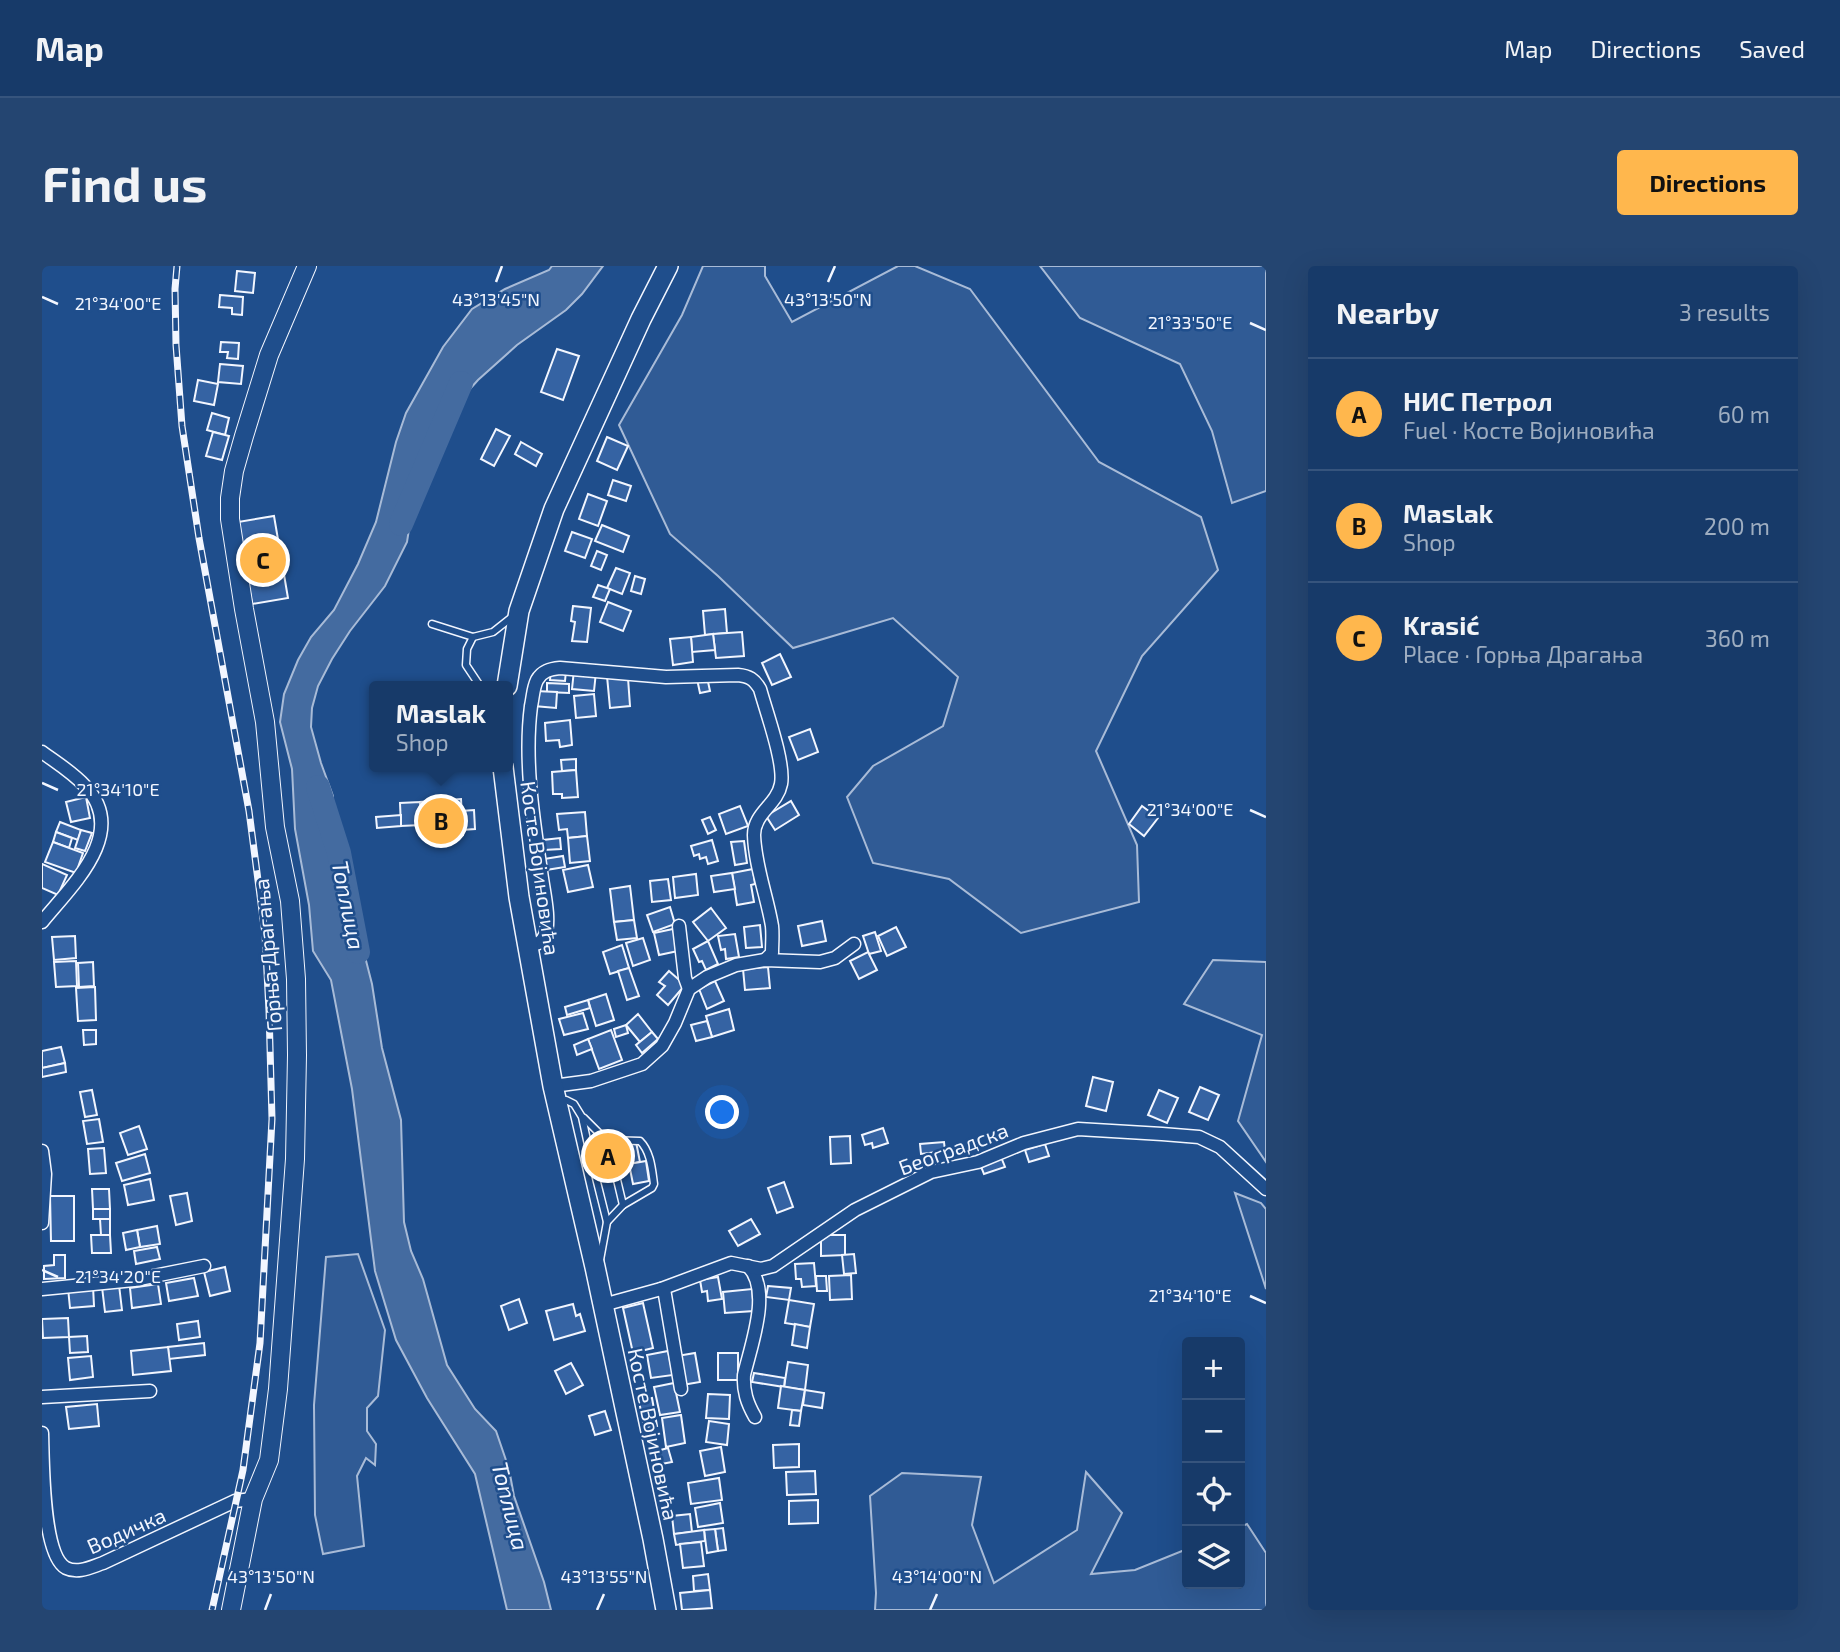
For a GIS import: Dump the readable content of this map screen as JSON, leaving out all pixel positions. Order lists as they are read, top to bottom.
{
  "streets": {
    "main road": ["Косте Војиновића"],
    "street": ["Горња Драгања", "Београдска", "Водичка"]
  },
  "crossings": [
    ["Косте Војиновића", "Београдска"],
    ["Горња Драгања", "Водичка"]
  ],
  "water": ["Топлица"],
  "page": {
    "header": "Map",
    "nav": ["Map", "Directions", "Saved"],
    "buttons": "Directions",
    "title": "Find us",
    "heading": ["Nearby", "3 results"],
    "list": [
      {
        "mark": "A",
        "name": "НИС Петрол",
        "note": "Fuel · Косте Војиновића",
        "value": "60 m"
      },
      {
        "mark": "B",
        "name": "Maslak",
        "note": "Shop",
        "value": "200 m"
      },
      {
        "mark": "C",
        "name": "Krasić",
        "note": "Place · Горња Драгања",
        "value": "360 m"
      }
    ],
    "pins": ["C", "B", "A"],
    "popup": ["Maslak", "Shop"],
    "map_buttons": ["+", "−"]
  },
  "coordinates": [
    "43°13'45\"N",
    "43°13'50\"N",
    "21°34'00\"E",
    "21°33'50\"E",
    "21°34'10\"E",
    "21°34'20\"E",
    "43°13'55\"N",
    "43°14'00\"N"
  ]
}
